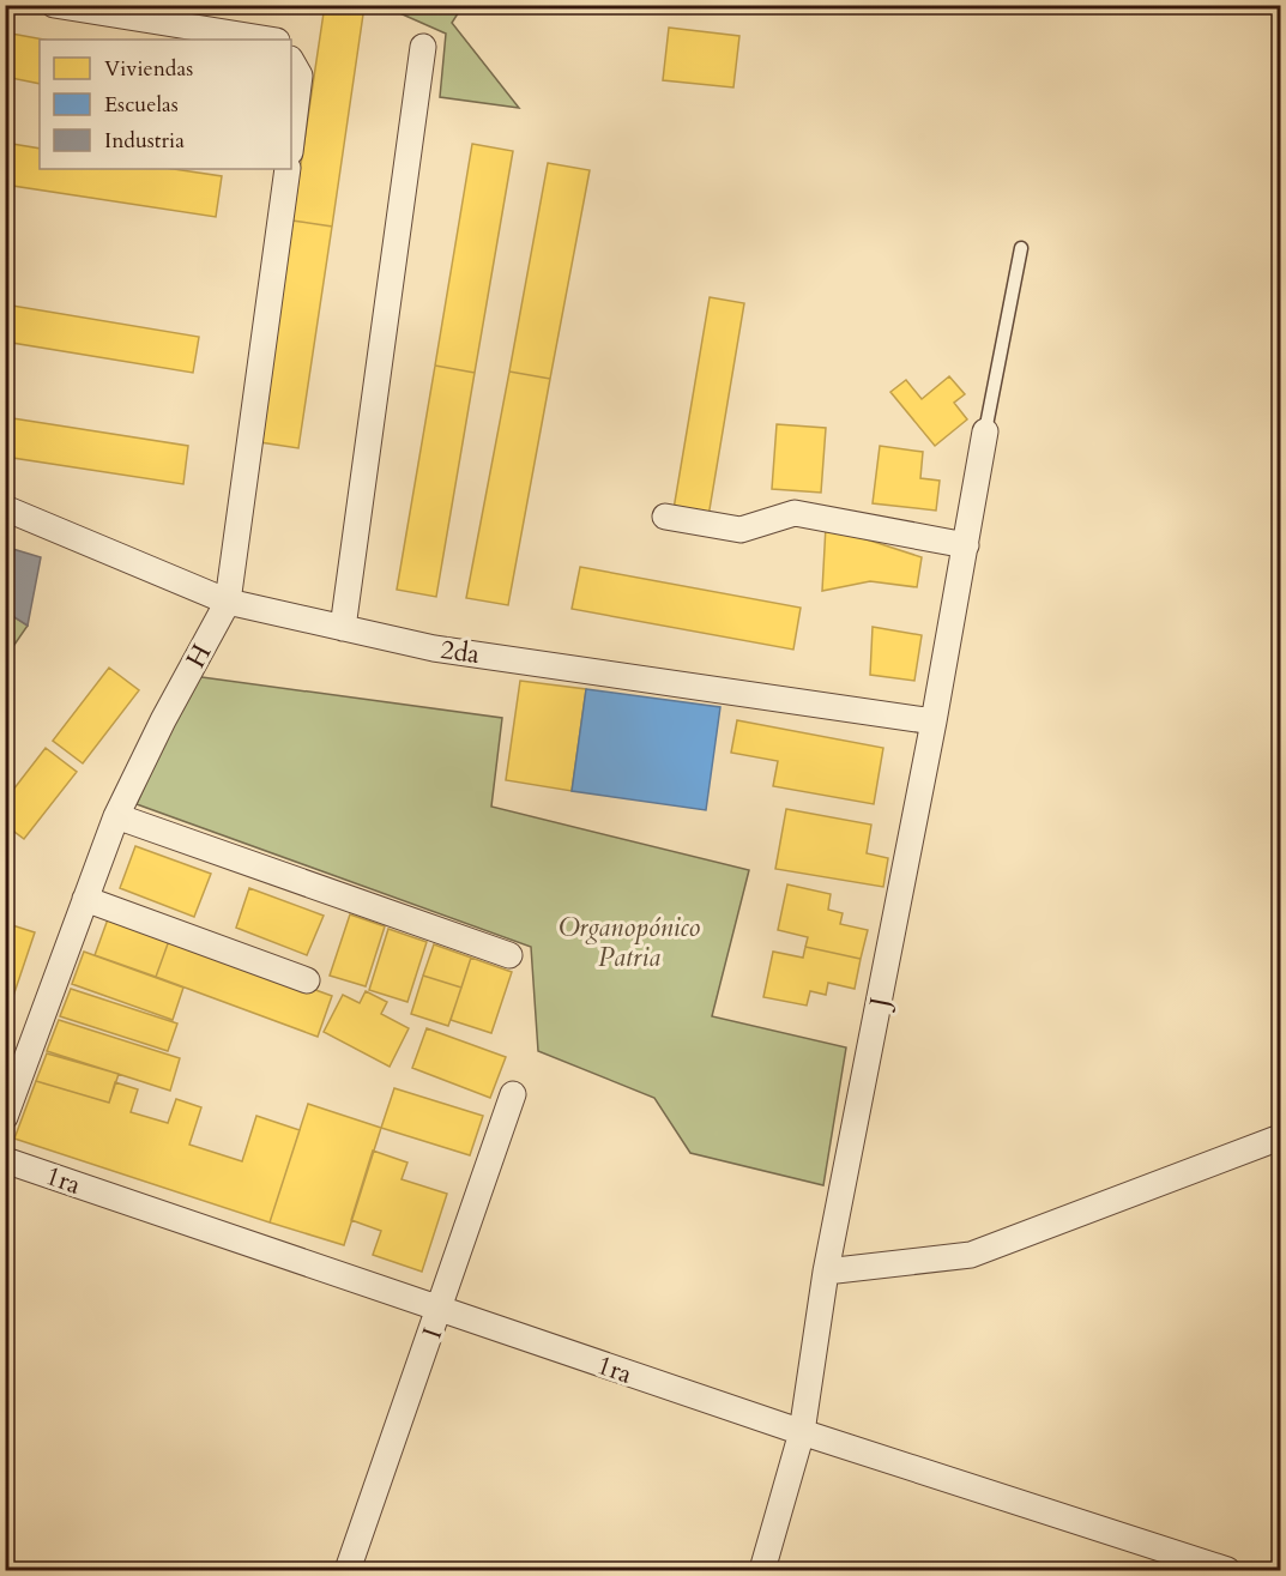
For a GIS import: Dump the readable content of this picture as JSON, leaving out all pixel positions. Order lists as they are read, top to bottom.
{
  "streets": {
    "street": [
      "2da",
      "H",
      "J",
      "1ra",
      "I"
    ]
  },
  "crossings": [
    ["2da", "H"],
    ["2da", "J"],
    ["J", "1ra"],
    ["1ra", "I"]
  ],
  "parks": ["Organopónico Patria"],
  "legend": ["Viviendas", "Escuelas", "Industria"]
}
